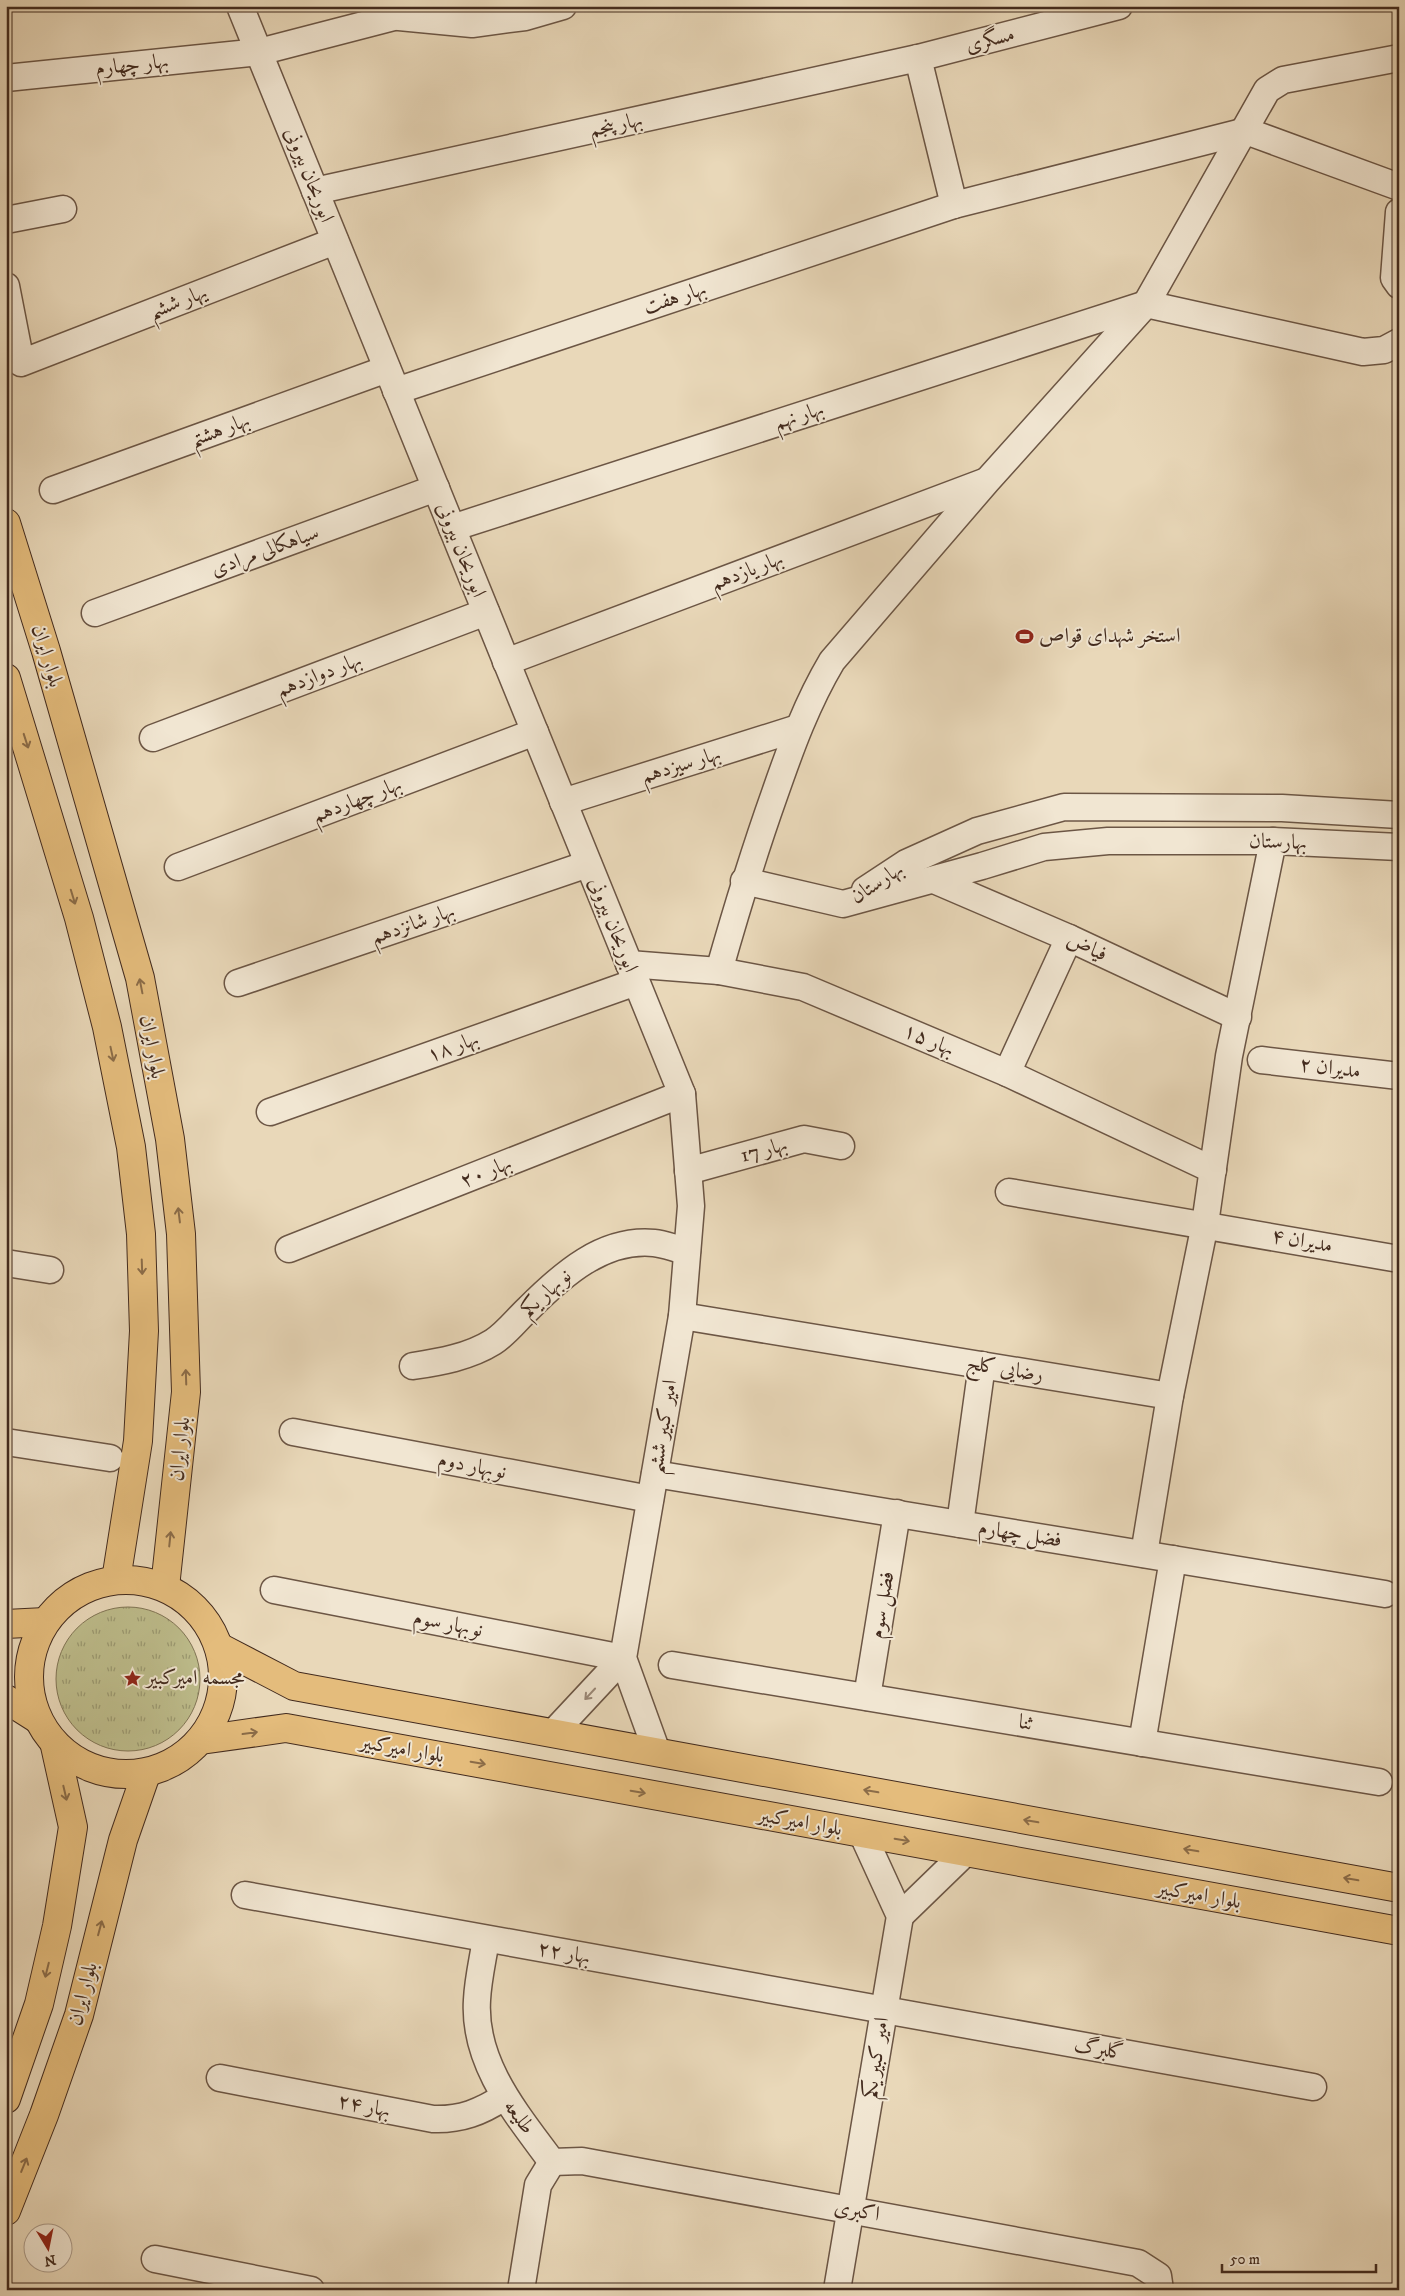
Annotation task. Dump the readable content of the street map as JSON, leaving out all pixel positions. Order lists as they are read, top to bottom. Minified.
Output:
{"streets":{"main road":["بلوار ایران","بلوار امیرکبیر"],"street":["مسگری","بهار چهارم","بهار پنجم","ابوریحان بیرونی","بهار هفت","یهار ششم","بهار نهم","بهار هشتم","سیاهکالی مرادی","بهار یازدهم","بهار دوازدهم","بهار سیزدهم","بهار چهاردهم","بهارستان","بهار شانزدهم","فیاض","بهار ۱۵","بهار ۱۸","مدیران ۲","بهار 17","بهار ۲۰","مدیران ۴","نوبهار یکم","رضایی کلج","امیر کبیر ششم","نوبهار دوم","فضل چهارم","فضل سوم","نوبهار سوم","ثنا","بهار ۲۲","گلبرگ","امیر کبیر یکم","بهار ۲۴","طلیعه","اکبری"]},"crossings":[["مسگری","بهار پنجم"],["بهار چهارم","ابوریحان بیرونی"],["بهار پنجم","ابوریحان بیرونی"],["ابوریحان بیرونی","بهار هفت"],["ابوریحان بیرونی","یهار ششم"],["ابوریحان بیرونی","بهار نهم"],["ابوریحان بیرونی","بهار هشتم"],["ابوریحان بیرونی","سیاهکالی مرادی"],["ابوریحان بیرونی","بهار یازدهم"],["ابوریحان بیرونی","بهار دوازدهم"],["ابوریحان بیرونی","بهار سیزدهم"],["ابوریحان بیرونی","بهار چهاردهم"],["ابوریحان بیرونی","بهار شانزدهم"],["ابوریحان بیرونی","بهار ۱۵"],["ابوریحان بیرونی","بهار ۱۸"],["ابوریحان بیرونی","بهار ۲۰"],["ابوریحان بیرونی","امیر کبیر ششم"],["بهار هفت","بهار هشتم"],["بهارستان","فیاض"],["بهار ۱۵","بهار ۱۸"],["بهار 17","امیر کبیر ششم"],["بهار ۲۰","امیر کبیر ششم"],["نوبهار یکم","امیر کبیر ششم"],["رضایی کلج","امیر کبیر ششم"],["امیر کبیر ششم","نوبهار دوم"],["امیر کبیر ششم","فضل چهارم"],["امیر کبیر ششم","نوبهار سوم"],["امیر کبیر ششم","بلوار امیرکبیر"],["فضل چهارم","فضل سوم"],["فضل سوم","ثنا"],["بهار ۲۲","گلبرگ"],["بهار ۲۲","امیر کبیر یکم"],["بهار ۲۲","طلیعه"],["گلبرگ","امیر کبیر یکم"],["امیر کبیر یکم","اکبری"],["بهار ۲۴","طلیعه"],["طلیعه","اکبری"]],"places":{"sports":["استخر شهدای قواص"],"place":["مجسمه امیرکبیر"]},"scale_bar":"50 m","north":"bottom"}
